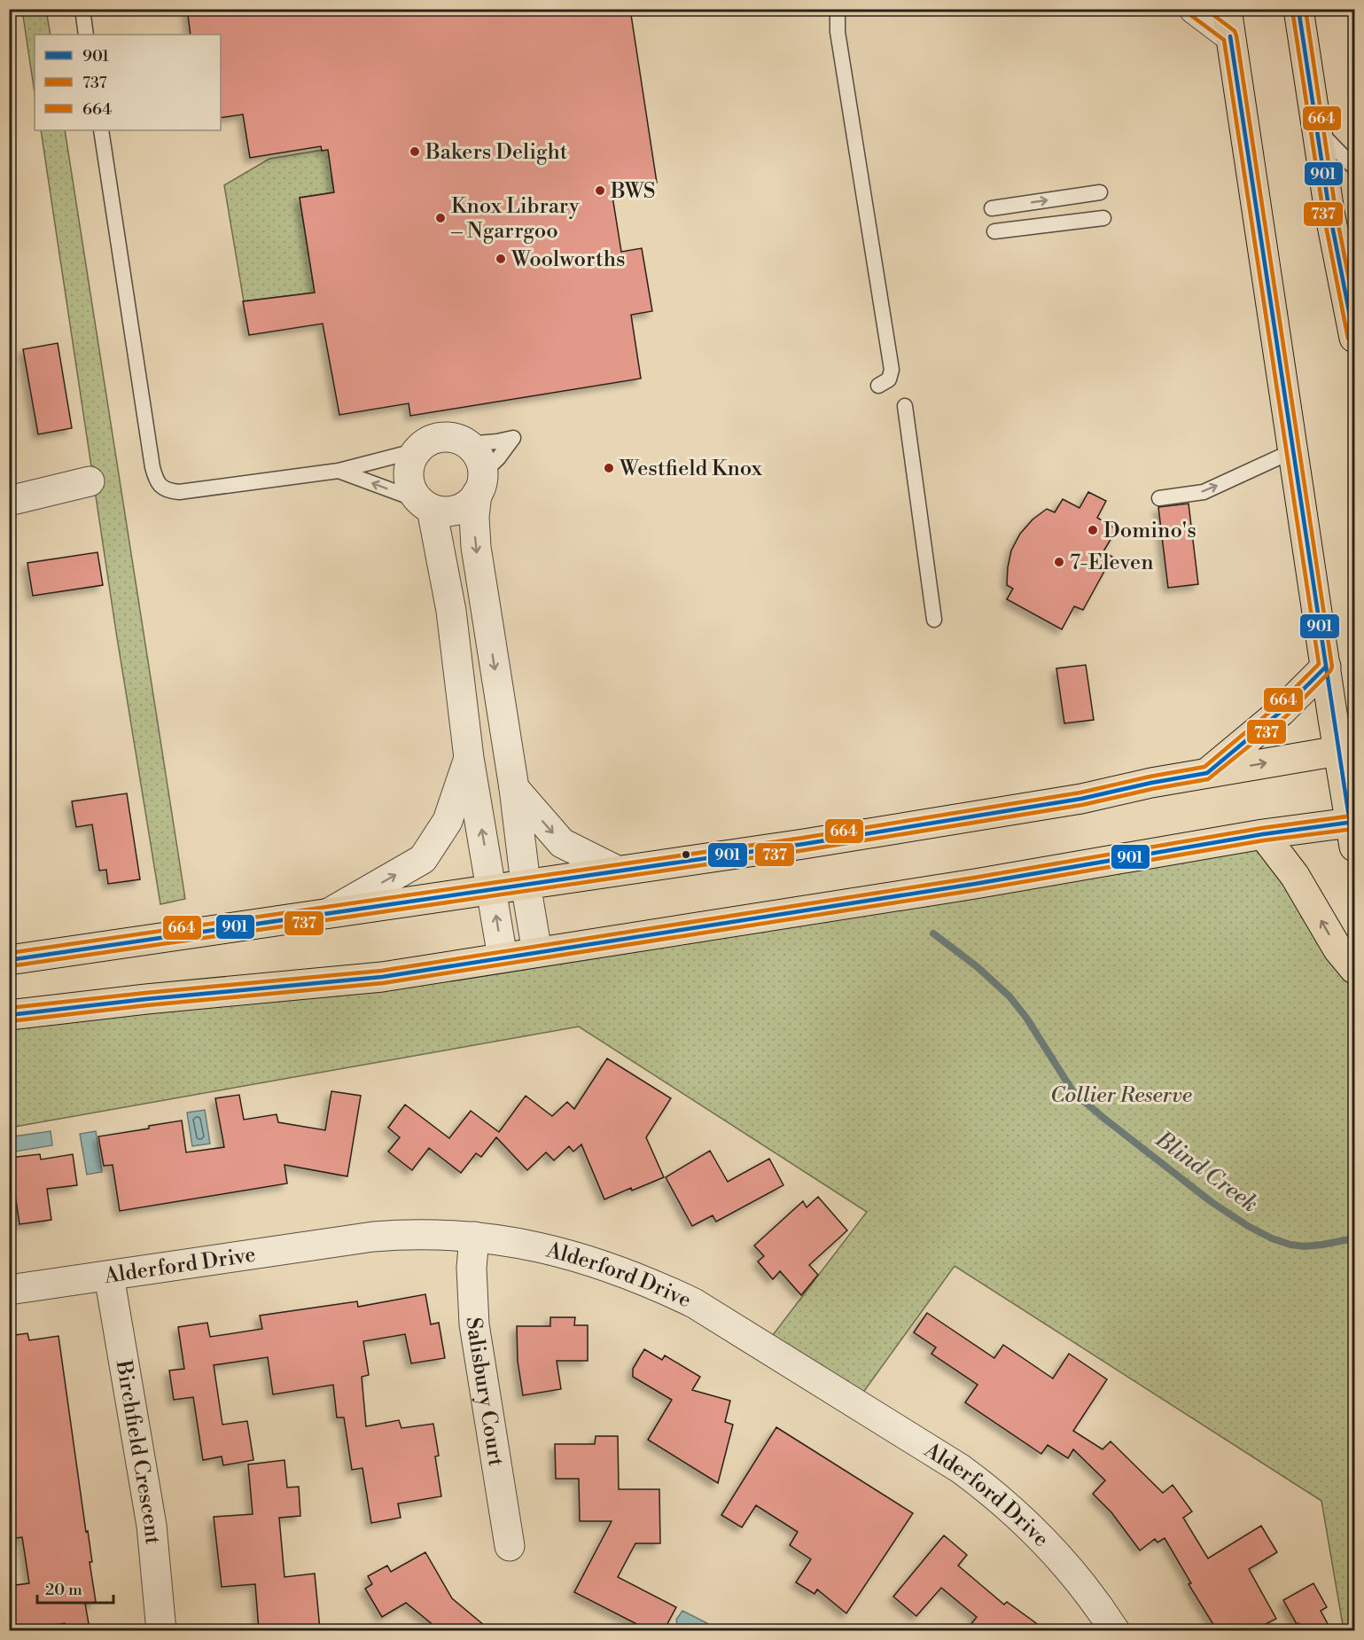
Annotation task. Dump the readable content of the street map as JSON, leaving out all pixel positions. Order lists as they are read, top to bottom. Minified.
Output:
{"streets":{"street":["Alderford Drive","Salisbury Court","Birchfield Crescent"]},"crossings":[["Alderford Drive","Salisbury Court"],["Alderford Drive","Birchfield Crescent"]],"water":["Blind Creek"],"parks":["Collier Reserve"],"places":["Bakers Delight","BWS","Knox Library – Ngarrgoo","Woolworths","Westfield Knox","Domino's","7-Eleven"],"lines":["transit line 901","transit line 737","transit line 664"],"legend":["901","737","664"],"scale_bar":"20 m"}
